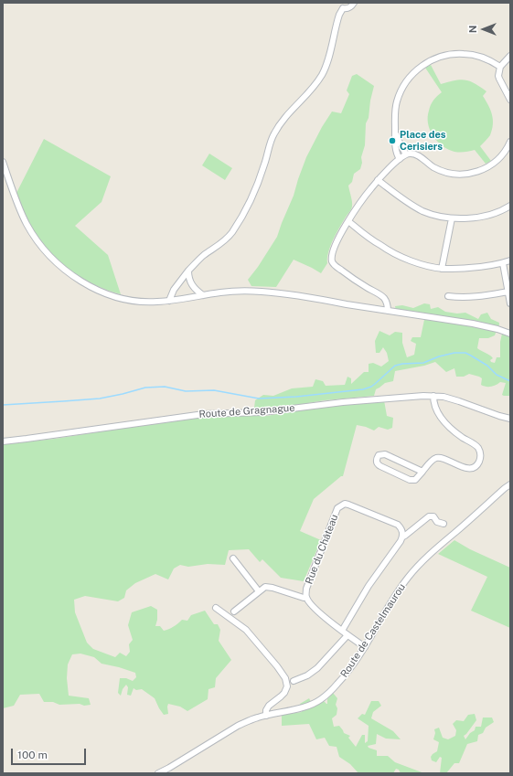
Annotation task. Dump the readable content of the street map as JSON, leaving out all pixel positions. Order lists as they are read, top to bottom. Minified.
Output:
{"streets":{"street":["Route de Gragnague","Rue du Château","Route de Castelmaurou"]},"crossings":[["Rue du Château","Route de Castelmaurou"]],"places":["Place des Cerisiers"],"scale_bar":"100 m","north":"left"}
